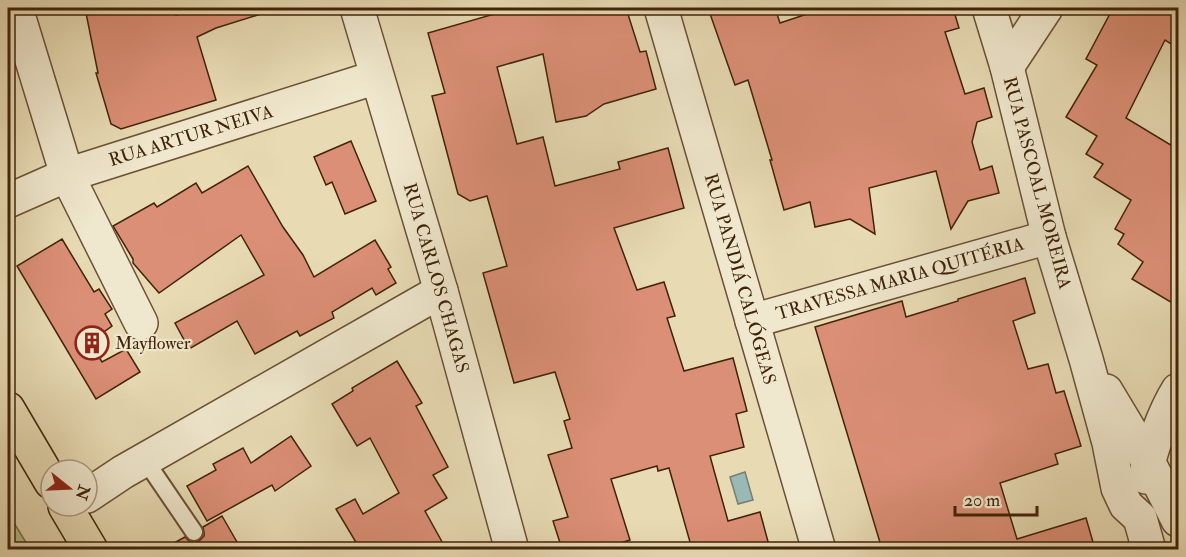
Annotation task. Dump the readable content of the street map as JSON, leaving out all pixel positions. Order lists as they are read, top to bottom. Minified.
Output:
{"streets":{"street":["RUA ARTUR NEIVA","RUA PASCOAL MOREIRA","RUA CARLOS CHAGAS","RUA PANDIÁ CALÓGEAS","TRAVESSA MARIA QUITÉRIA"]},"crossings":[["RUA ARTUR NEIVA","RUA CARLOS CHAGAS"],["RUA PASCOAL MOREIRA","TRAVESSA MARIA QUITÉRIA"],["RUA PANDIÁ CALÓGEAS","TRAVESSA MARIA QUITÉRIA"]],"places":{"building":["Mayflower"]},"scale_bar":"20 m","north":"right"}
